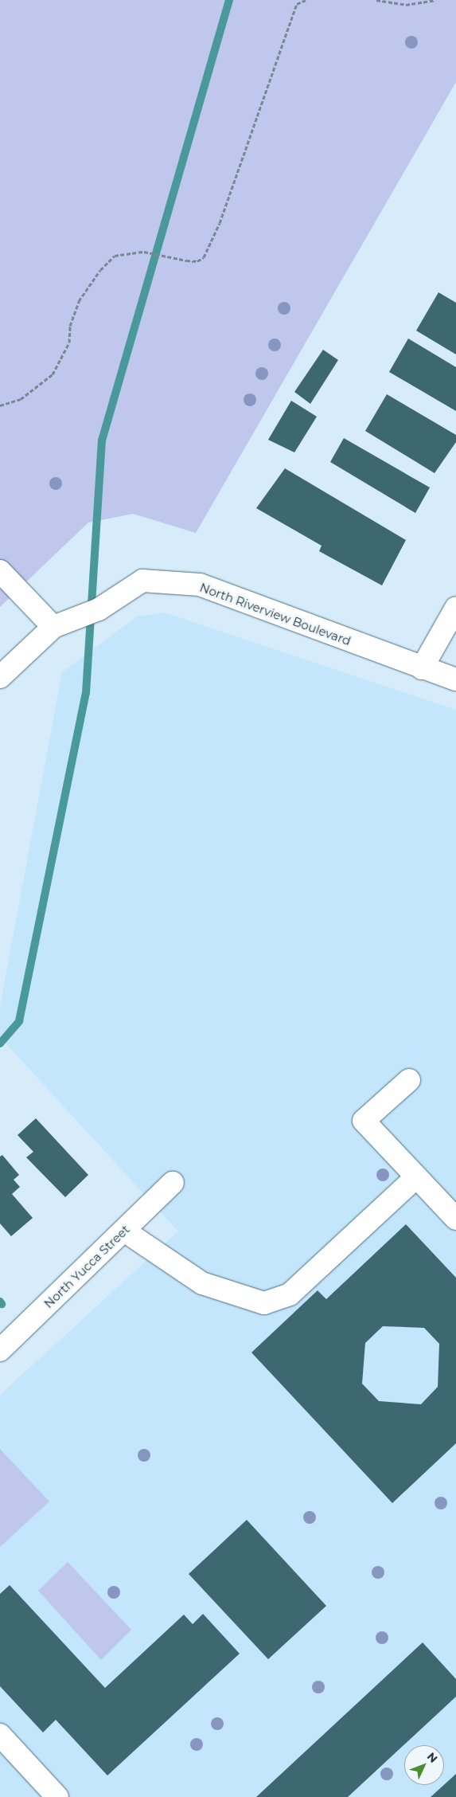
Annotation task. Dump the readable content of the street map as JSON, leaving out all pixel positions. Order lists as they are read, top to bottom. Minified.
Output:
{"streets":{"street":["North Riverview Boulevard","North Yucca Street"]},"north":"top right"}
